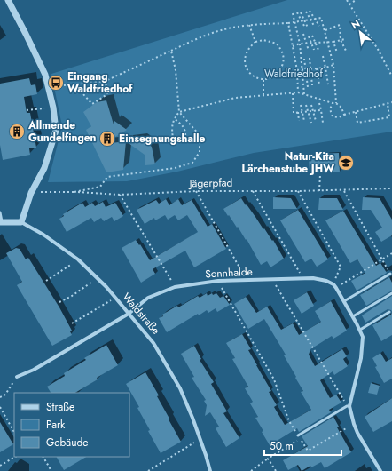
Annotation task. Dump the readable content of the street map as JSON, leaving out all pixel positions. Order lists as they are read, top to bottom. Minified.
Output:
{"streets":{"street":["Sonnhalde","Waldstraße"],"path":["Jägerpfad"]},"crossings":[["Sonnhalde","Waldstraße"]],"parks":["Waldfriedhof"],"places":{"bus stop":["Eingang Waldfriedhof"],"building":["Allmende Gundelfingen","Einsegnungshalle"],"school or university":["Natur-Kita Lärchenstube JHW"]},"legend":["Straße","Park","Gebäude"],"scale_bar":"50 m","north":"top left"}
